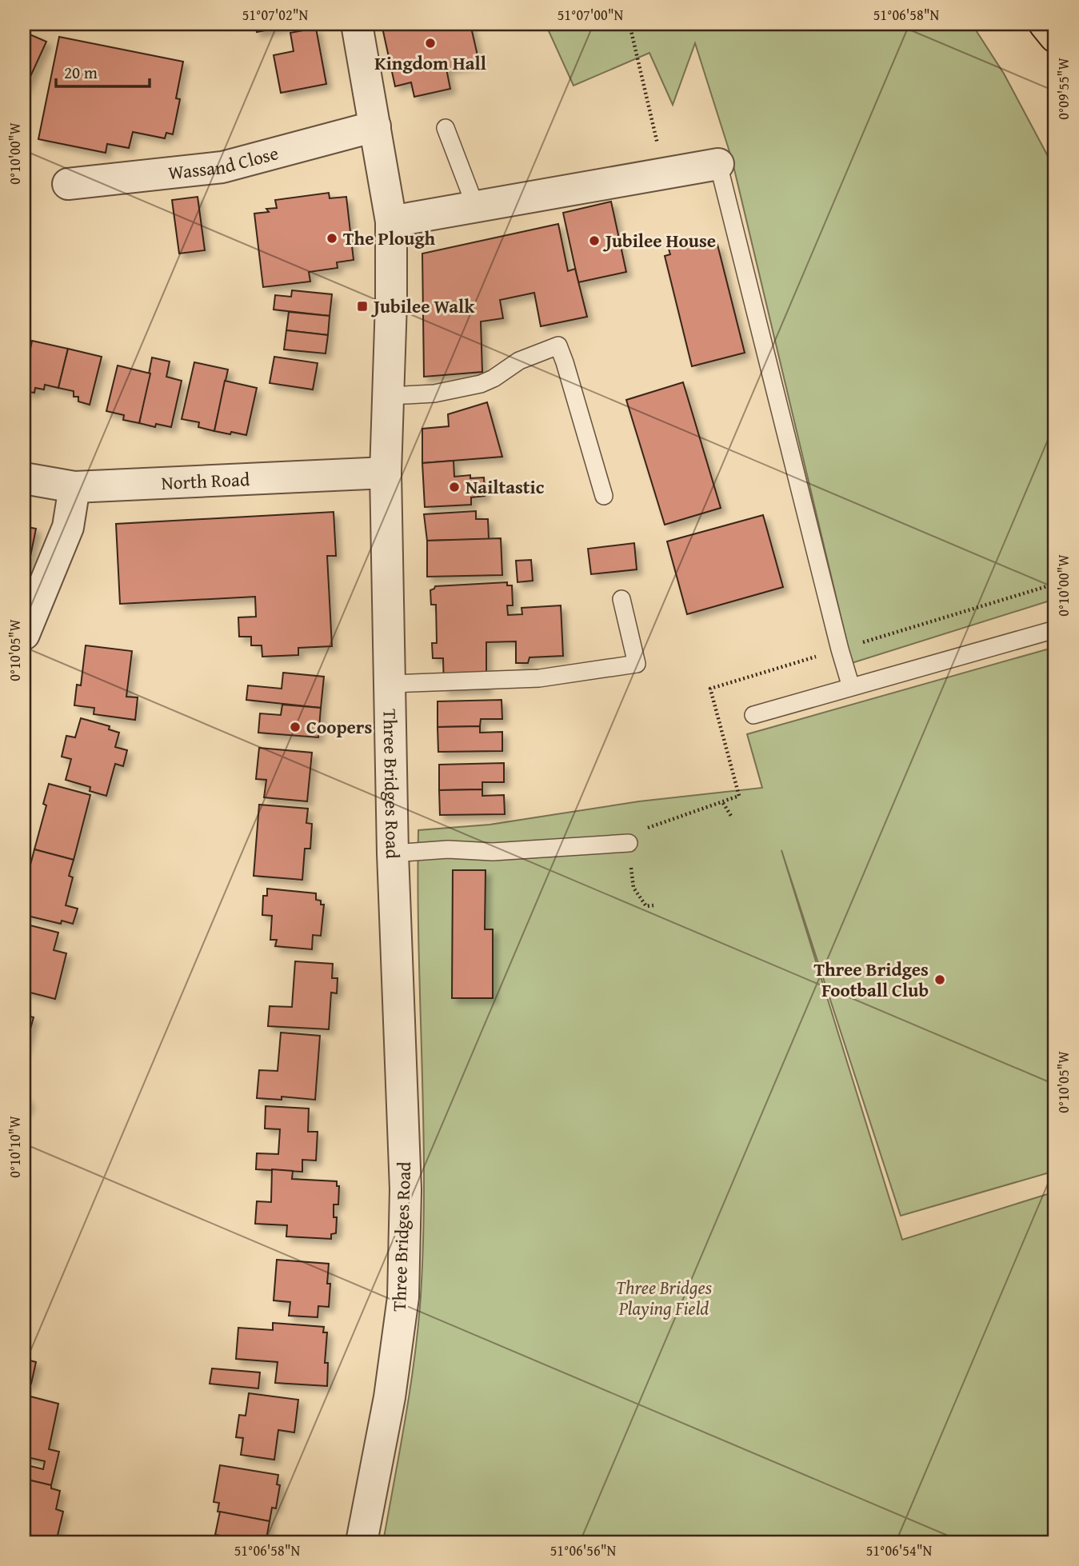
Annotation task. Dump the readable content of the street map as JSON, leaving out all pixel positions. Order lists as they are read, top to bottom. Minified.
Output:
{"streets":{"street":["Wassand Close","North Road","Three Bridges Road"]},"crossings":[["Wassand Close","Three Bridges Road"],["North Road","Three Bridges Road"]],"parks":["Three Bridges Playing Field"],"places":{"other":["Kingdom Hall","The Plough","Jubilee House","Nailtastic","Coopers","Three Bridges Football Club"],"transit":["Jubilee Walk"]},"scale_bar":"20 m","coordinates":["51°07'02\"N","51°07'00\"N","51°06'58\"N","0°09'55\"W","0°10'00\"W","0°10'05\"W","0°10'10\"W","51°06'56\"N","51°06'54\"N"]}
